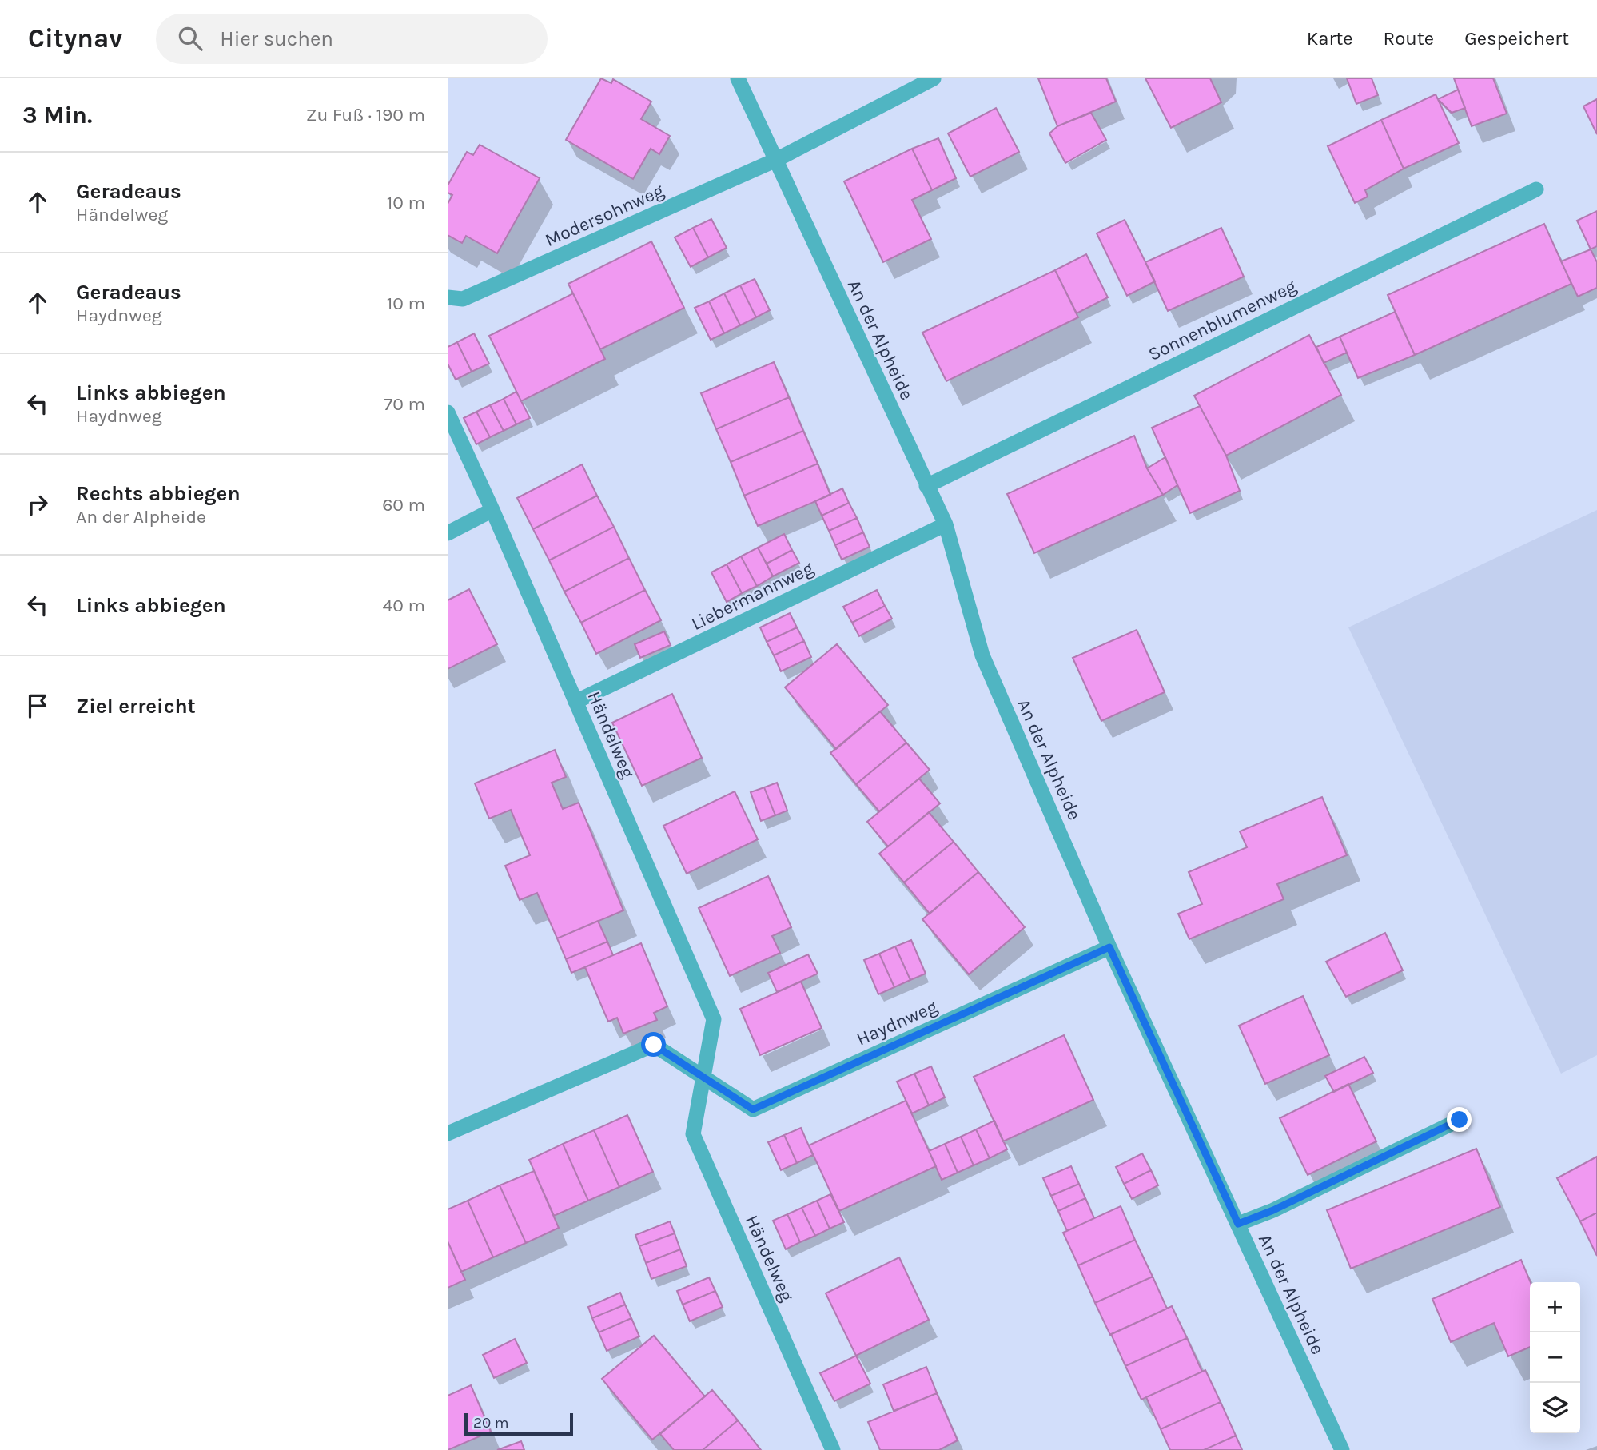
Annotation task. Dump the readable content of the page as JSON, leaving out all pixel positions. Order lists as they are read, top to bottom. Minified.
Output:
{"streets":{"street":["Modersohnweg","Sonnenblumenweg","An der Alpheide","Liebermannweg","Händelweg","Haydnweg"]},"crossings":[["Modersohnweg","An der Alpheide"],["Sonnenblumenweg","An der Alpheide"],["An der Alpheide","Liebermannweg"],["An der Alpheide","Haydnweg"],["Liebermannweg","Händelweg"],["Händelweg","Haydnweg"]],"scale_bar":"20 m","page":{"header":"Citynav","search":"Hier suchen","nav":["Karte","Route","Gespeichert"],"heading":["3 Min.","Zu Fuß · 190 m"],"list":[["Geradeaus","Händelweg","10 m"],["Geradeaus","Haydnweg","10 m"],["Links abbiegen","Haydnweg","70 m"],["Rechts abbiegen","An der Alpheide","60 m"],["Links abbiegen","40 m"],"Ziel erreicht"],"map_buttons":["+","−"],"scale":"20 m"}}
